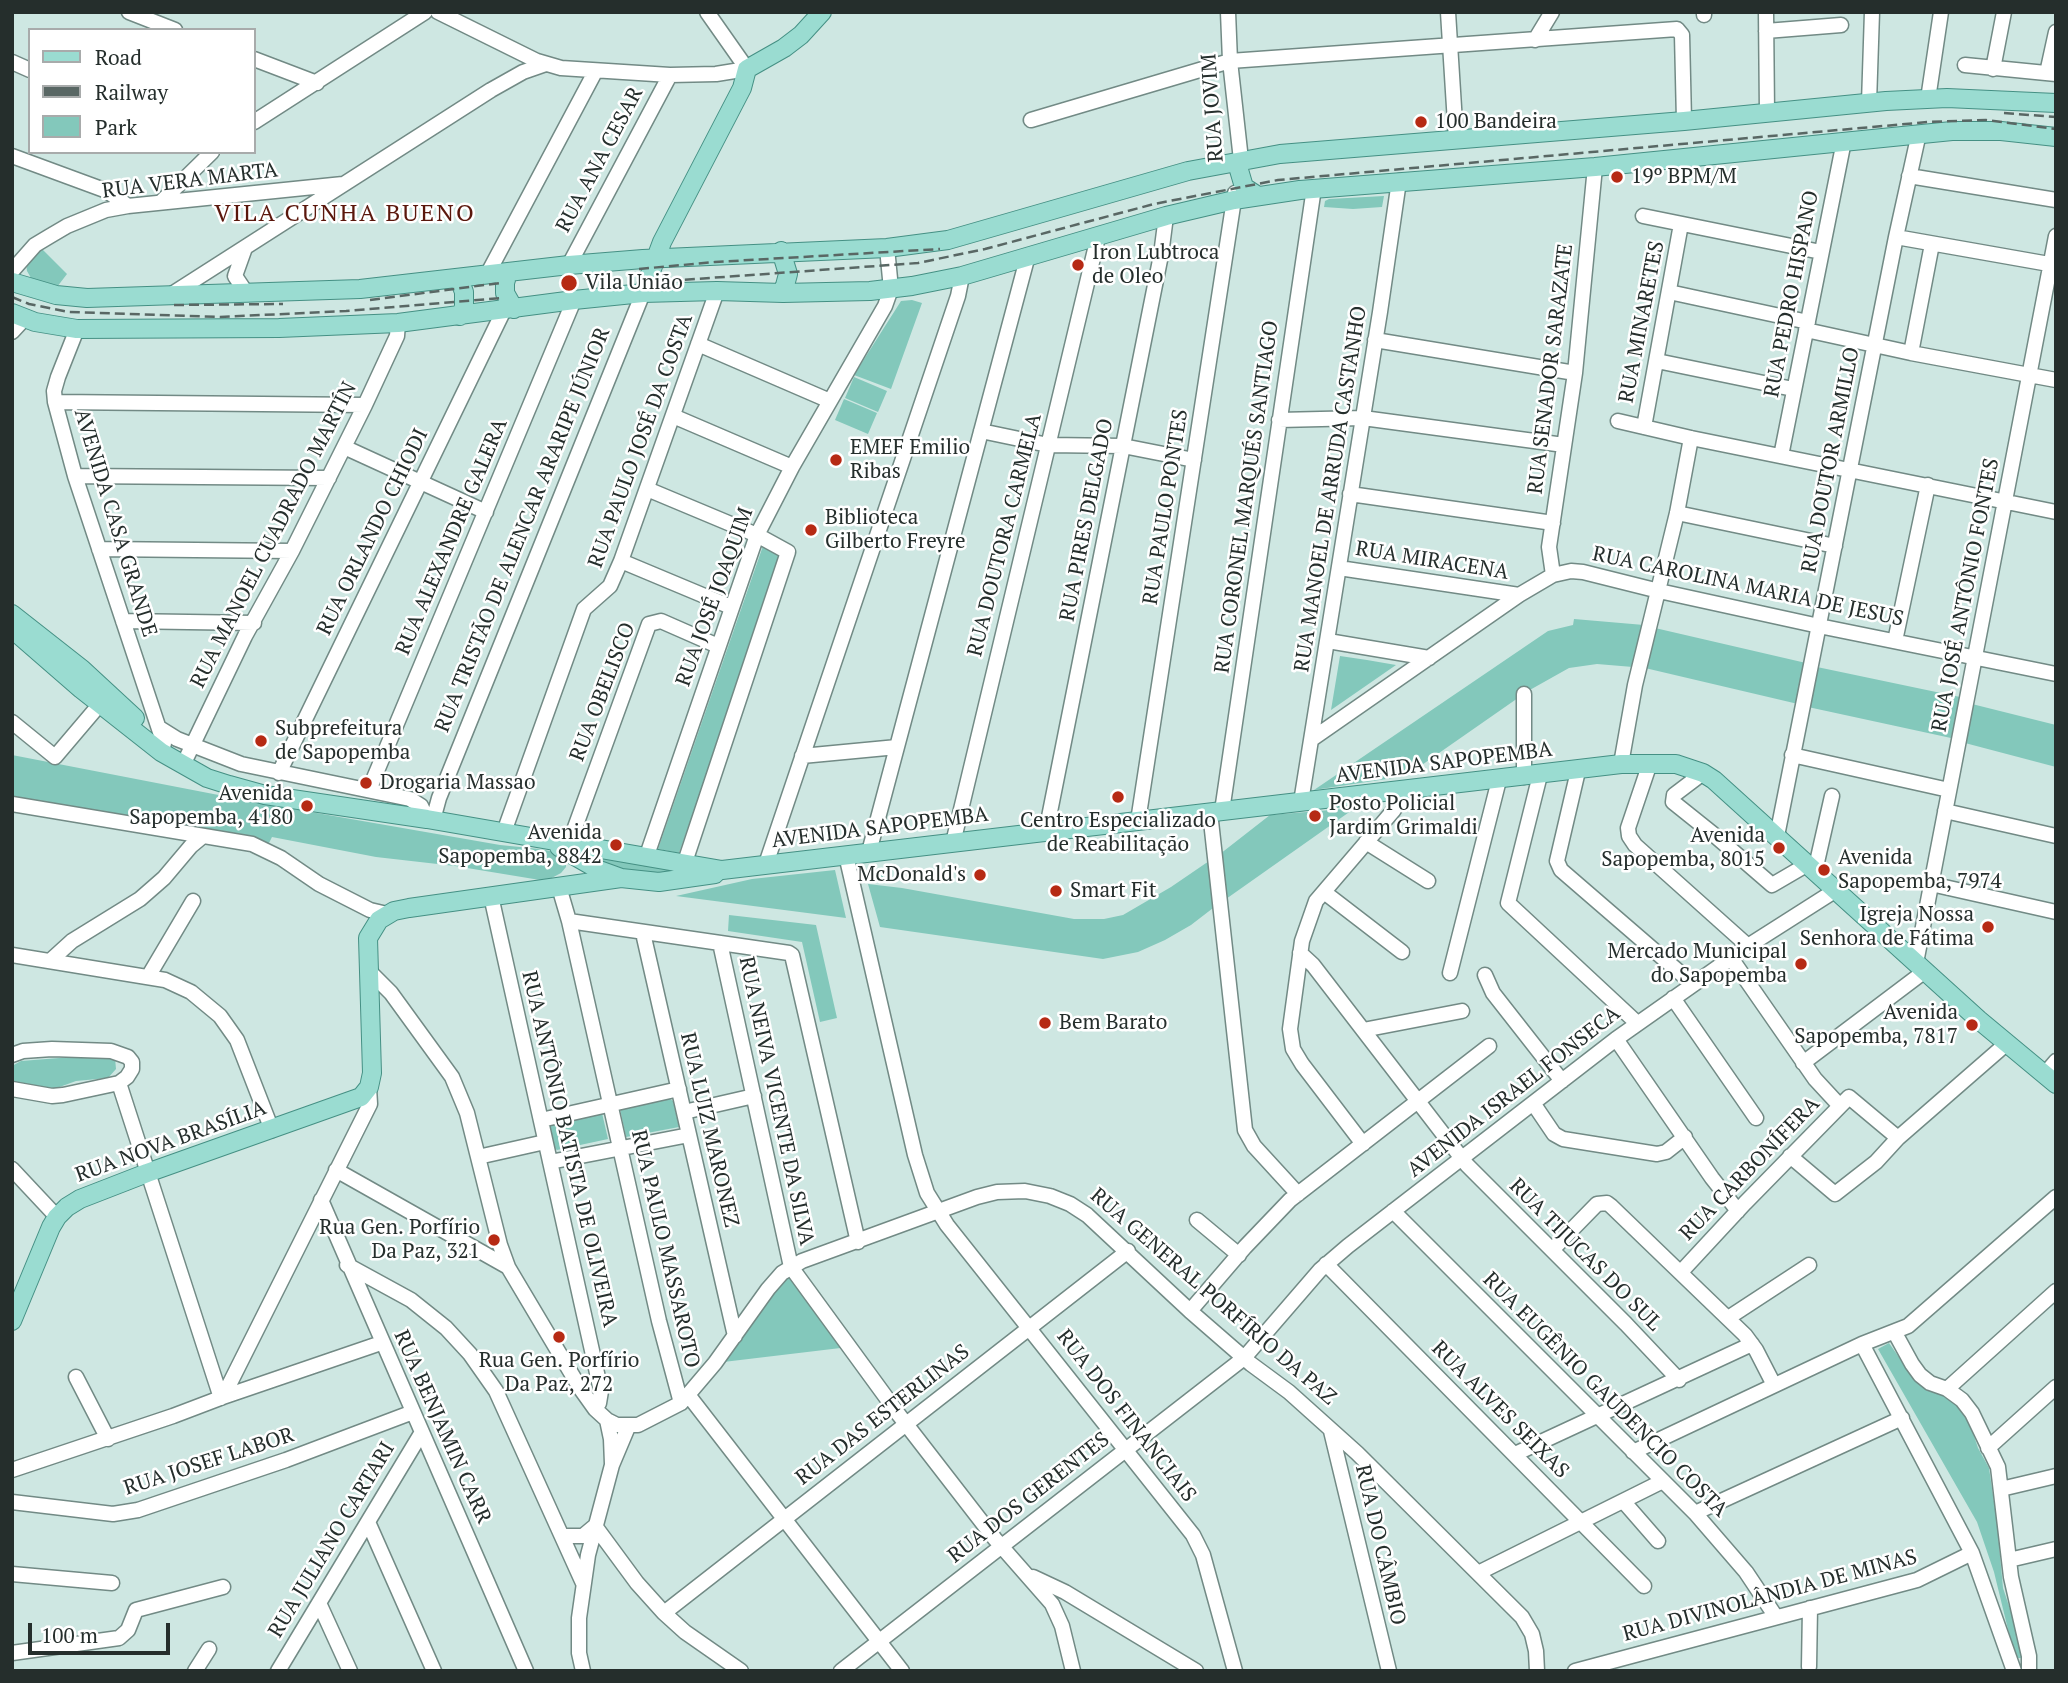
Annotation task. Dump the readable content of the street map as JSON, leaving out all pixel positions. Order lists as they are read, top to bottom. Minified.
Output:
{"streets":{"main road":["RUA TRISTÃO DE ALENCAR ARARIPE JÚNIOR","AVENIDA SAPOPEMBA","RUA NOVA BRASÍLIA"],"street":["RUA JOVIM","RUA ANA CESAR","RUA VERA MARTA","RUA PEDRO HISPANO","RUA MINARETES","RUA SENADOR SARAZATE","RUA PAULO JOSÉ DA COSTA","RUA DOUTOR ARMILLO","RUA MANOEL DE ARRUDA CASTANHO","RUA CORONEL MARQUÉS SANTIAGO","RUA PAULO PONTES","RUA PIRES DELGADO","AVENIDA CASA GRANDE","RUA ORLANDO CHIODI","RUA MANOEL CUADRADO MARTÍN","RUA DOUTORA CARMELA","RUA ALEXANDRE GALERA","RUA MIRACENA","RUA CAROLINA MARIA DE JESUS","RUA JOSÉ ANTÔNIO FONTES","RUA JOSÉ JOAQUIM","RUA OBELISCO","AVENIDA ISRAEL FONSECA","RUA NEIVA VICENTE DA SILVA","RUA LUIZ MARONEZ","RUA ANTÔNIO BATISTA DE OLIVEIRA","RUA CARBONÍFERA","RUA PAULO MASSAROTO","RUA TIJUCAS DO SUL","RUA GENERAL PORFÍRIO DA PAZ","RUA EUGÊNIO GAUDENCIO COSTA","RUA ALVES SEIXAS","RUA DAS ESTERLINAS","RUA DOS FINANCIAIS","RUA BENJAMIN CARR","RUA JOSEF LABOR","RUA DOS GERENTES","RUA JULIANO CARTARI","RUA DO CÂMBIO","RUA DIVINOLÂNDIA DE MINAS"]},"crossings":[["RUA JOVIM","RUA PAULO PONTES"],["RUA SENADOR SARAZATE","RUA CAROLINA MARIA DE JESUS"],["RUA PAULO JOSÉ DA COSTA","AVENIDA SAPOPEMBA"],["RUA DOUTOR ARMILLO","RUA CAROLINA MARIA DE JESUS"],["RUA DOUTOR ARMILLO","AVENIDA SAPOPEMBA"],["RUA MANOEL DE ARRUDA CASTANHO","RUA MIRACENA"],["RUA MANOEL DE ARRUDA CASTANHO","RUA CAROLINA MARIA DE JESUS"],["RUA MANOEL DE ARRUDA CASTANHO","AVENIDA SAPOPEMBA"],["RUA CORONEL MARQUÉS SANTIAGO","AVENIDA SAPOPEMBA"],["RUA PAULO PONTES","AVENIDA SAPOPEMBA"],["RUA PIRES DELGADO","AVENIDA SAPOPEMBA"],["AVENIDA CASA GRANDE","AVENIDA SAPOPEMBA"],["RUA TRISTÃO DE ALENCAR ARARIPE JÚNIOR","AVENIDA SAPOPEMBA"],["RUA MANOEL CUADRADO MARTÍN","AVENIDA SAPOPEMBA"],["RUA DOUTORA CARMELA","AVENIDA SAPOPEMBA"],["RUA MIRACENA","RUA CAROLINA MARIA DE JESUS"],["RUA CAROLINA MARIA DE JESUS","RUA JOSÉ ANTÔNIO FONTES"],["RUA JOSÉ ANTÔNIO FONTES","AVENIDA SAPOPEMBA"],["RUA JOSÉ JOAQUIM","RUA OBELISCO"],["RUA JOSÉ JOAQUIM","AVENIDA SAPOPEMBA"],["RUA OBELISCO","AVENIDA SAPOPEMBA"],["AVENIDA SAPOPEMBA","AVENIDA ISRAEL FONSECA"],["AVENIDA SAPOPEMBA","RUA DOS FINANCIAIS"],["AVENIDA ISRAEL FONSECA","RUA TIJUCAS DO SUL"],["AVENIDA ISRAEL FONSECA","RUA GENERAL PORFÍRIO DA PAZ"],["AVENIDA ISRAEL FONSECA","RUA EUGÊNIO GAUDENCIO COSTA"],["AVENIDA ISRAEL FONSECA","RUA ALVES SEIXAS"],["AVENIDA ISRAEL FONSECA","RUA DOS GERENTES"],["RUA NEIVA VICENTE DA SILVA","RUA GENERAL PORFÍRIO DA PAZ"],["RUA LUIZ MARONEZ","RUA GENERAL PORFÍRIO DA PAZ"],["RUA PAULO MASSAROTO","RUA GENERAL PORFÍRIO DA PAZ"],["RUA GENERAL PORFÍRIO DA PAZ","RUA DAS ESTERLINAS"],["RUA GENERAL PORFÍRIO DA PAZ","RUA DOS FINANCIAIS"],["RUA GENERAL PORFÍRIO DA PAZ","RUA DOS GERENTES"],["RUA GENERAL PORFÍRIO DA PAZ","RUA DO CÂMBIO"],["RUA EUGÊNIO GAUDENCIO COSTA","RUA DIVINOLÂNDIA DE MINAS"],["RUA DAS ESTERLINAS","RUA DOS FINANCIAIS"],["RUA DOS FINANCIAIS","RUA DOS GERENTES"],["RUA BENJAMIN CARR","RUA JOSEF LABOR"],["RUA BENJAMIN CARR","RUA JULIANO CARTARI"]],"districts":["VILA CUNHA BUENO"],"places":["100 Bandeira","19º BPM/M","Iron Lubtroca de Oleo","Vila União","EMEF Emilio Ribas","Biblioteca Gilberto Freyre","Subprefeitura de Sapopemba","Drogaria Massao","Centro Especializado de Reabilitação","Avenida Sapopemba, 4180","Posto Policial Jardim Grimaldi","Avenida Sapopemba, 8842","Avenida Sapopemba, 8015","Avenida Sapopemba, 7974","McDonald's","Smart Fit","Igreja Nossa Senhora de Fátima","Mercado Municipal do Sapopemba","Bem Barato","Avenida Sapopemba, 7817","Rua Gen. Porfírio Da Paz, 321","Rua Gen. Porfírio Da Paz, 272"],"legend":["Road","Railway","Park"],"scale_bar":"100 m"}
